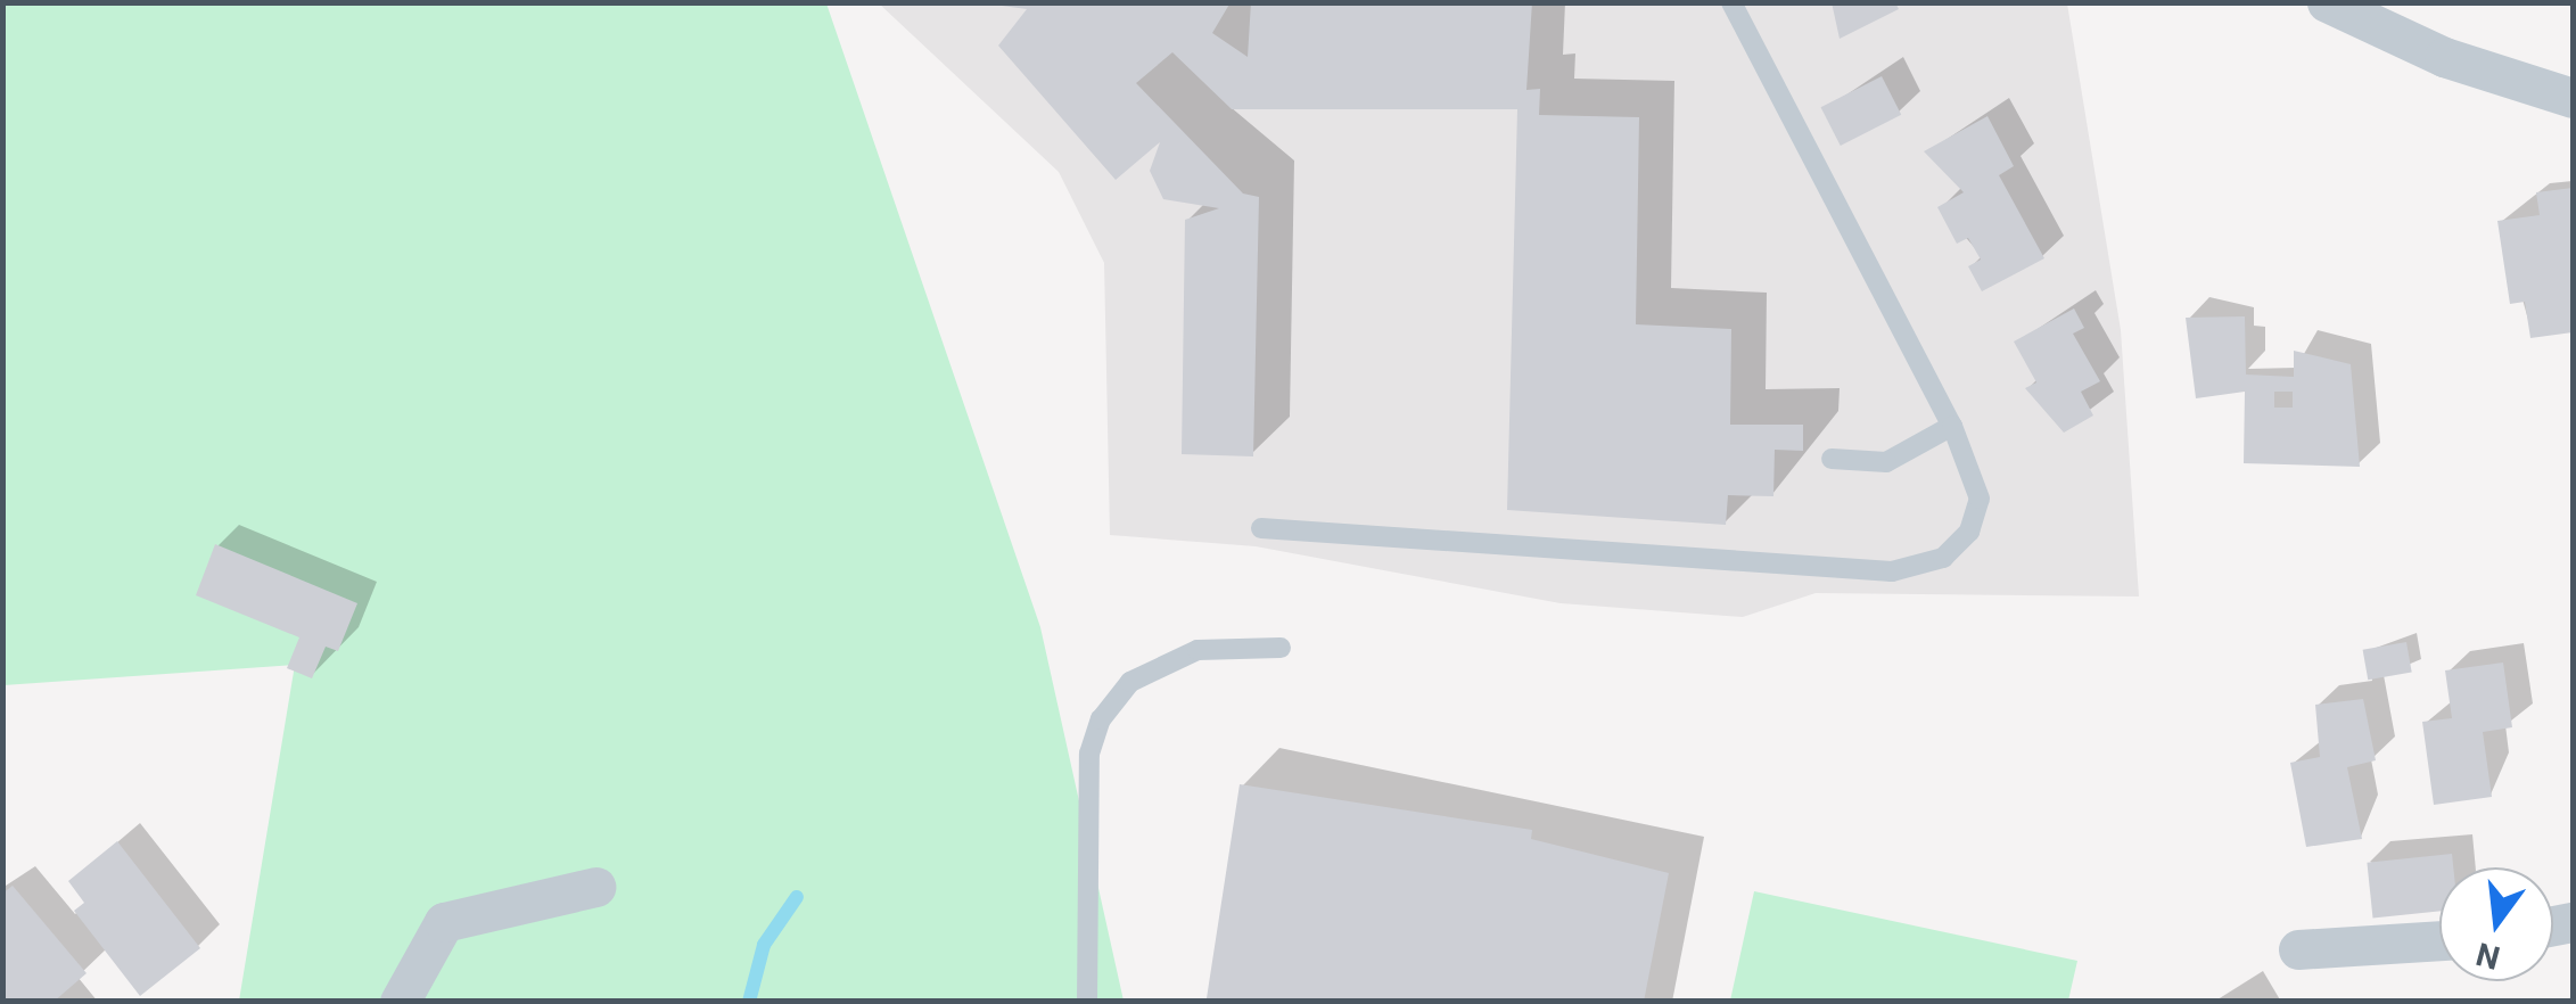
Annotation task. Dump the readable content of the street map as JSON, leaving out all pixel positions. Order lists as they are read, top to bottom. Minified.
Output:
{"north":"bottom"}
